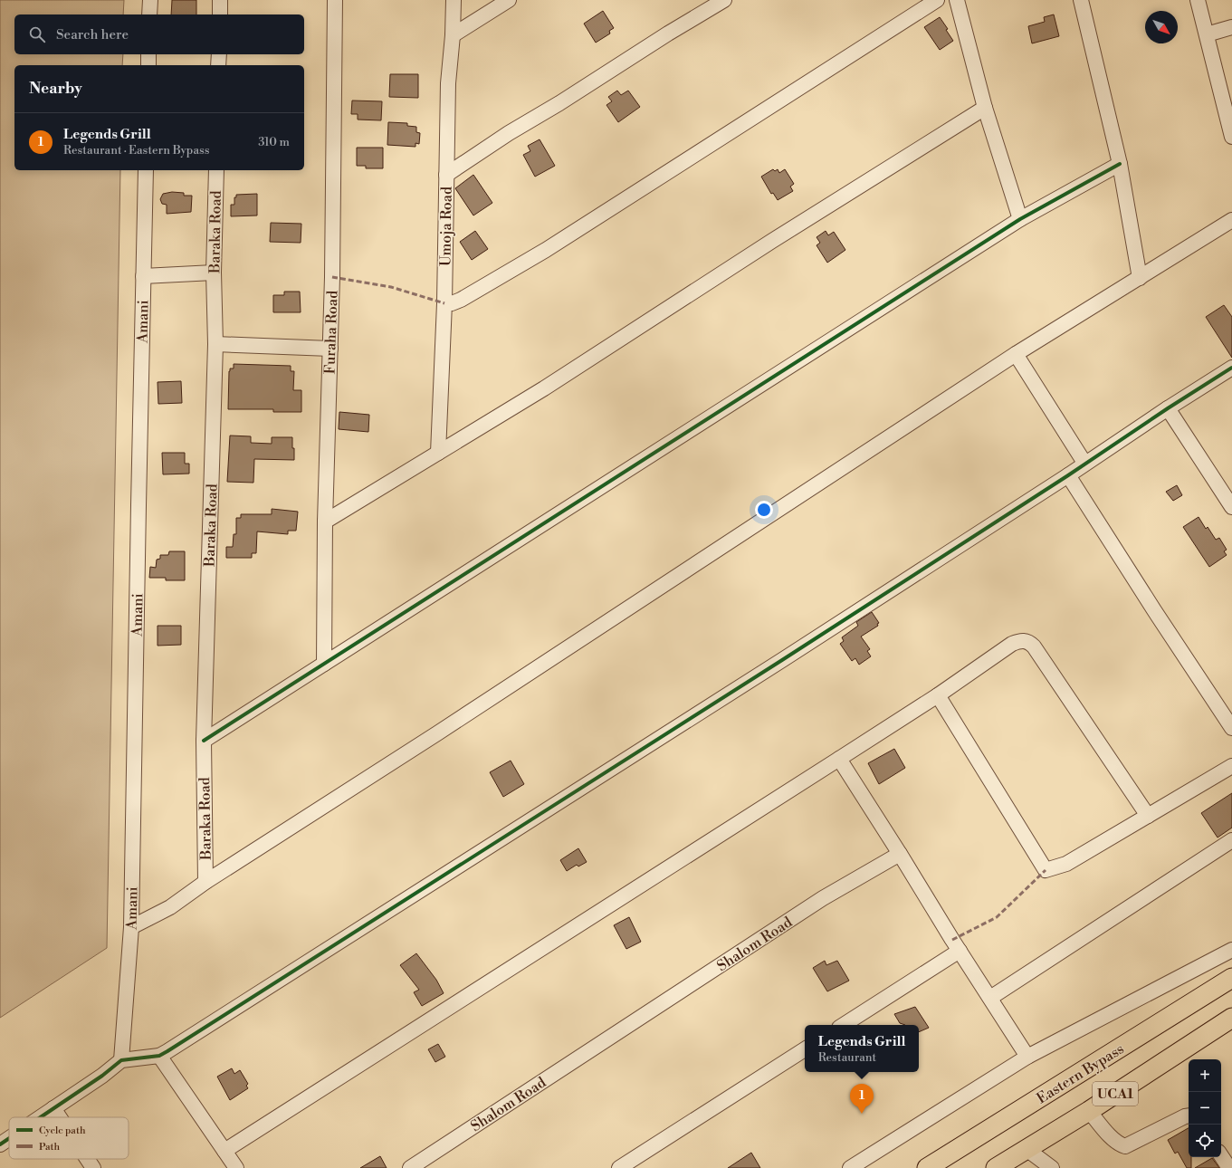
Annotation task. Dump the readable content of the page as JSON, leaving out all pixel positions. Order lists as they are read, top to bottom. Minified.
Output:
{"streets":{"main road":["Eastern Bypass","UCA1"],"street":["Umoja Road","Baraka Road","Amani","Furaha Road","Shalom Road"]},"legend":["Cycle path","Path"],"north":"bottom right","page":{"search":"Search here","heading":"Nearby","list":[{"mark":"1","name":"Legends Grill","note":"Restaurant · Eastern Bypass","value":"310 m"}],"popup":["Legends Grill","Restaurant"],"map_buttons":["+","−"],"pins":"1"}}
